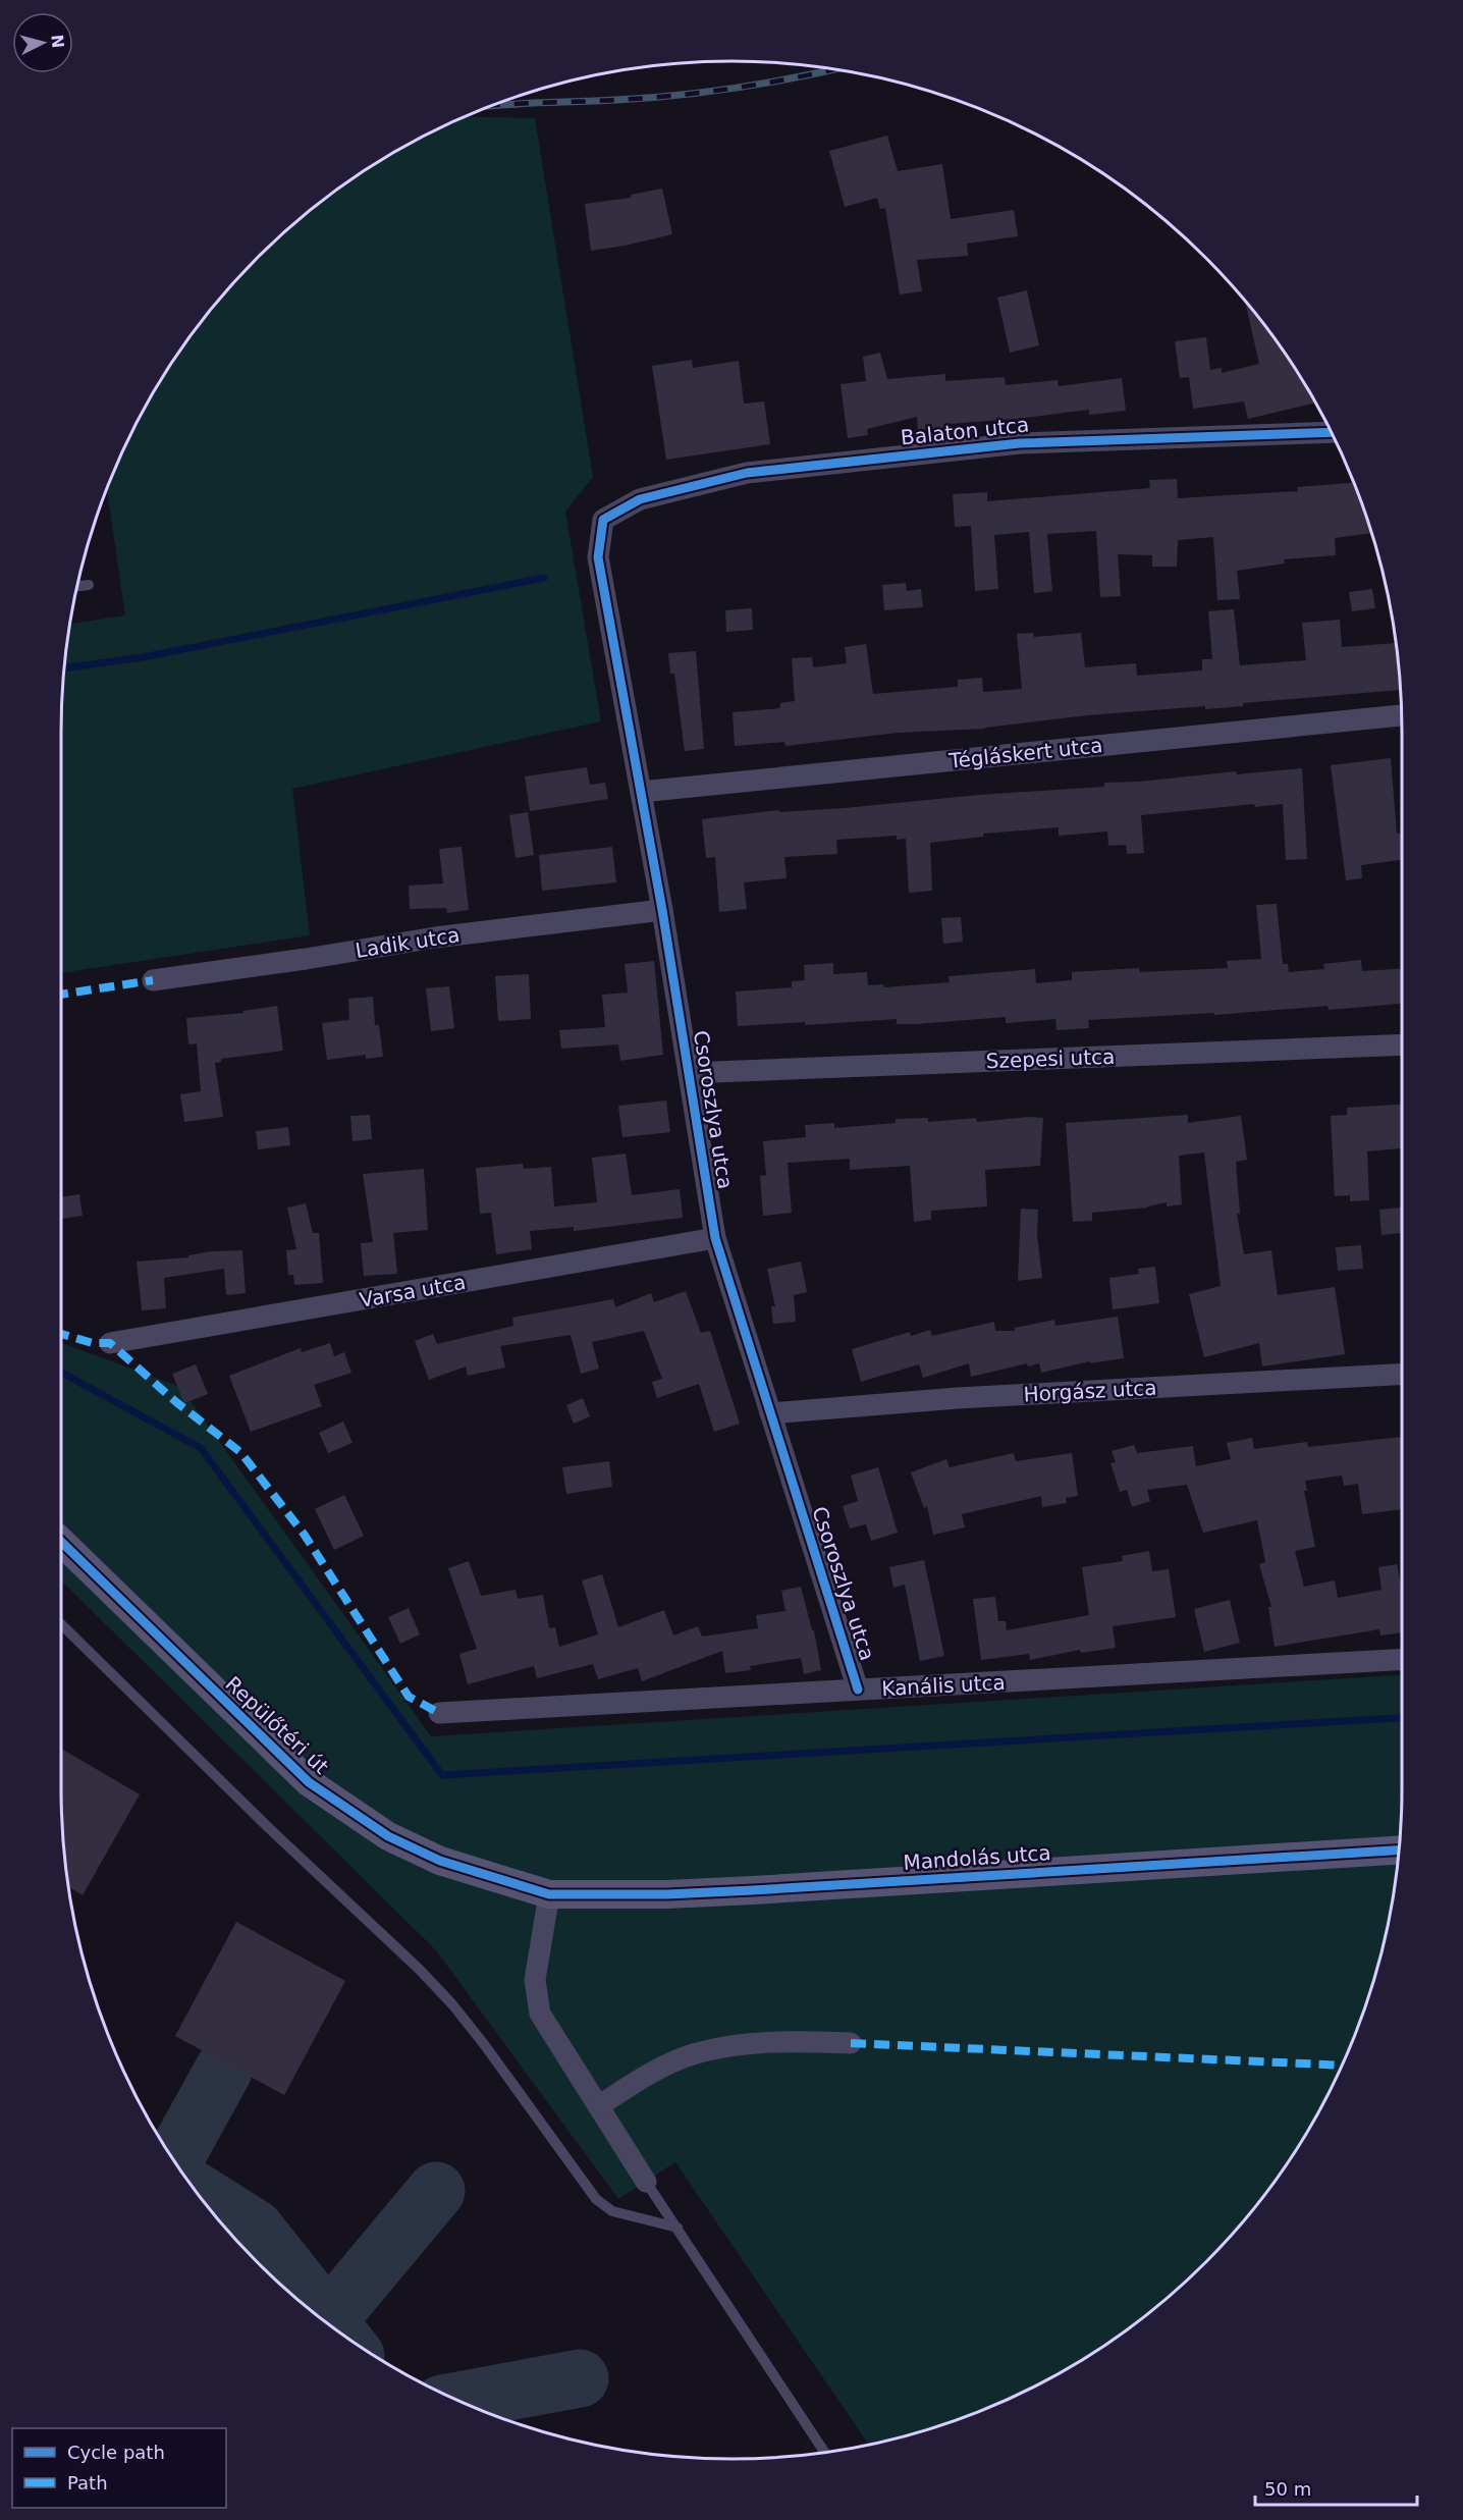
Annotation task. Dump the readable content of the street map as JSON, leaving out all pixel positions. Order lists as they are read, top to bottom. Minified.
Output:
{"streets":{"street":["Balaton utca","Tégláskert utca","Ladik utca","Szepesi utca","Csoroszlya utca","Varsa utca","Horgász utca","Kanális utca","Repülőtéri út","Mandolás utca"]},"crossings":[["Balaton utca","Csoroszlya utca"],["Tégláskert utca","Csoroszlya utca"],["Ladik utca","Csoroszlya utca"],["Szepesi utca","Csoroszlya utca"],["Csoroszlya utca","Varsa utca"],["Csoroszlya utca","Horgász utca"],["Csoroszlya utca","Kanális utca"],["Repülőtéri út","Mandolás utca"]],"legend":["Cycle path","Path"],"scale_bar":"50 m","north":"right"}
